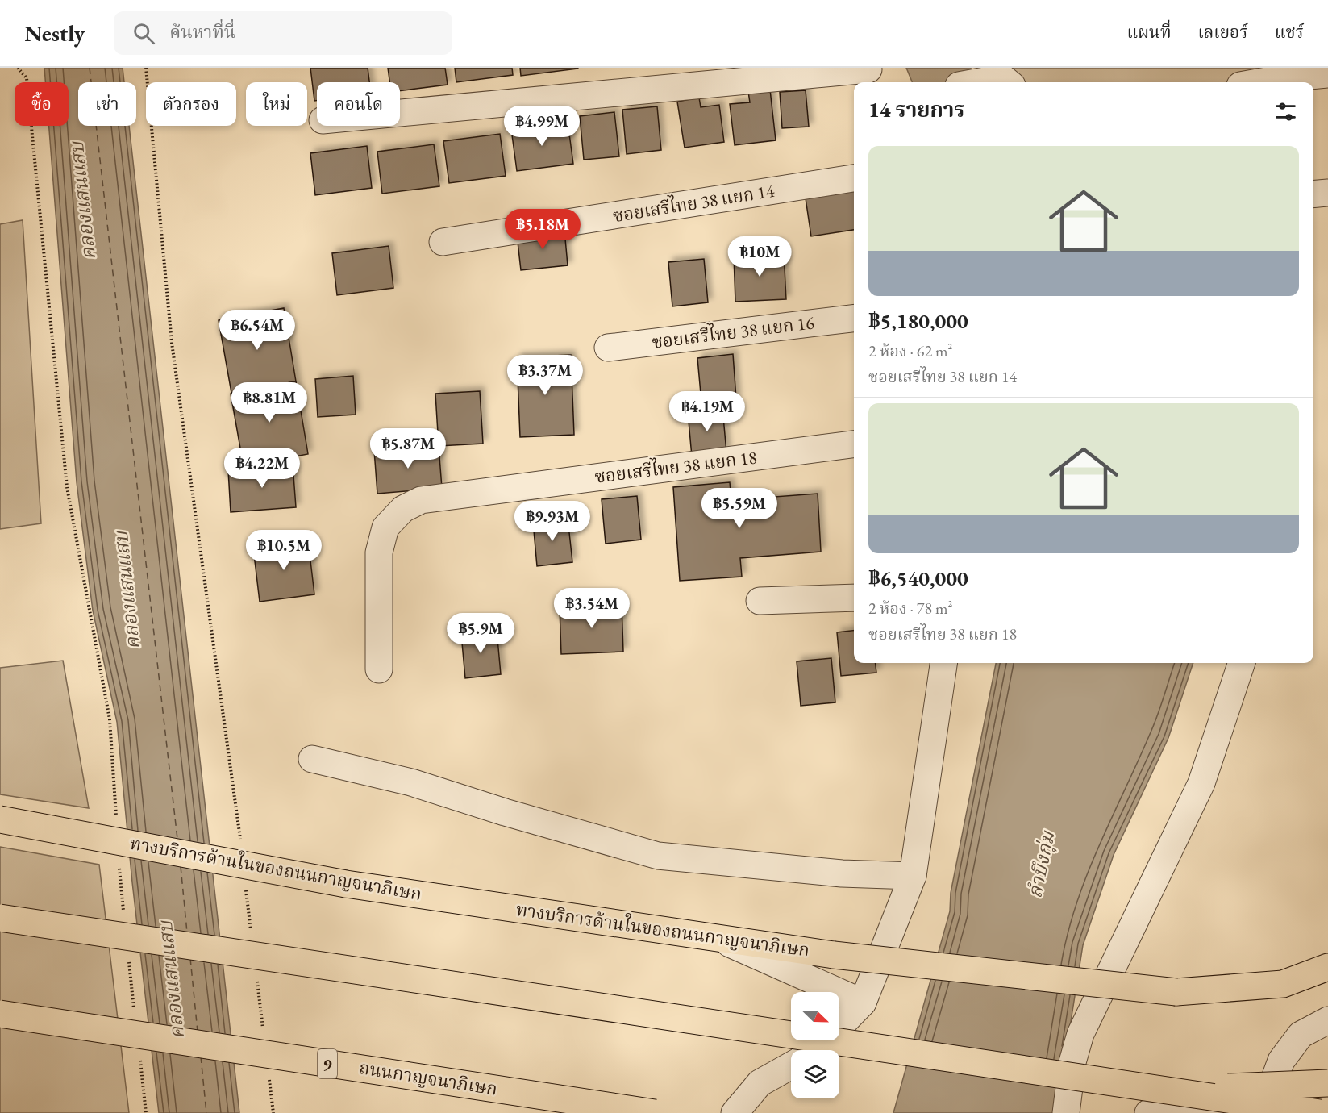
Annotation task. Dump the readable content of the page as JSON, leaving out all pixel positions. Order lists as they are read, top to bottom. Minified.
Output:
{"streets":{"main road":["ทางบริการด้านในของถนนกาญจนาภิเษก","9","ถนนกาญจนาภิเษก"],"street":["ซอยเสรีไทย 38 แยก 14","ซอยเสรีไทย 38 แยก 16","ซอยเสรีไทย 38 แยก 18"]},"water":["คลองแสนแสบ","ลำบึงกุ่ม"],"north":"bottom right","page":{"header":"Nestly","search":"ค้นหาที่นี่","nav":["แผนที่","เลเยอร์","แชร์"],"chip":["ซื้อ","เช่า","ตัวกรอง","ใหม่","คอนโด"],"heading":"14 รายการ","price":["฿4.99M","฿5.18M","฿10M","฿6.54M","฿3.37M","฿8.81M","฿4.19M","฿5.87M","฿4.22M","฿5.59M","฿9.93M","฿10.5M","฿3.54M","฿5.9M"],"list":[{"name":"฿5,180,000","note":"2 ห้อง · 62 m² · ซอยเสรีไทย 38 แยก 14"},{"name":"฿6,540,000","note":"2 ห้อง · 78 m² · ซอยเสรีไทย 38 แยก 18"}]}}
